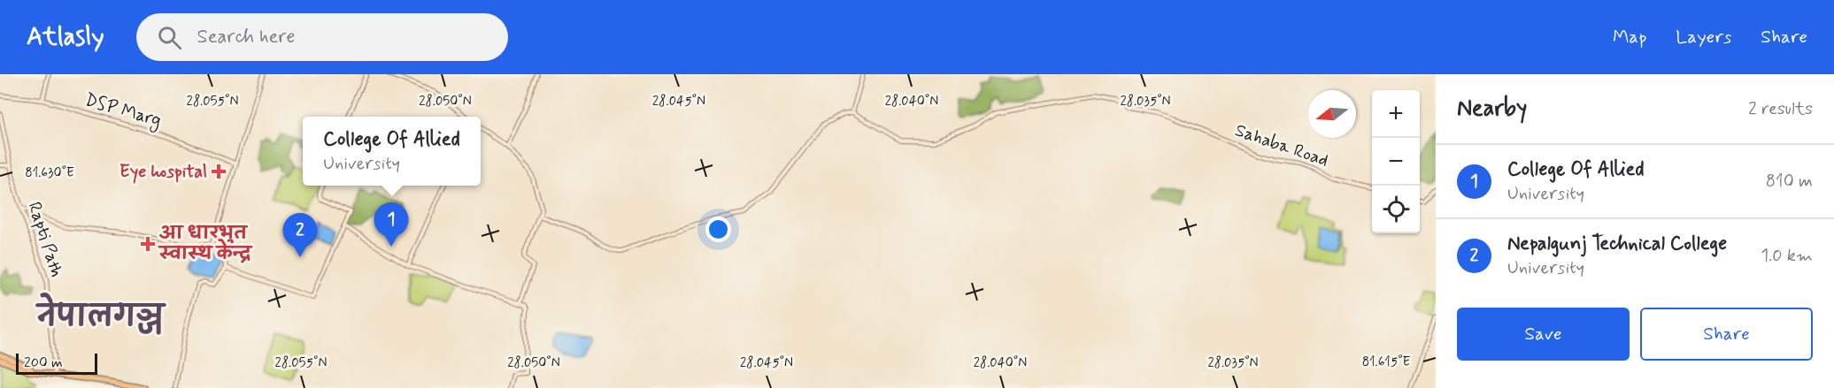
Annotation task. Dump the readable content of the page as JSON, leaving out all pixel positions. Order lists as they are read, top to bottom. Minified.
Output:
{"streets":{"street":["DSP Marg","Sahaba Road","Rapti Path"]},"districts":["नेपालगञ्ज"],"places":{"health":["Eye hospital","आ धारभुत स्वास्थ केन्द्र"]},"scale_bar":"200 m","north":"left","page":{"header":"Atlasly","search":"Search here","nav":["Map","Layers","Share"],"heading":["Nearby","2 results"],"map_buttons":["+","−"],"popup":["College Of Allied","University"],"list":[{"mark":"1","name":"College Of Allied","note":"University","value":"810 m"},{"mark":"2","name":"Nepalgunj Technical College","note":"University","value":"1.0 km"}],"pins":["1","2"],"buttons":["Save","Share"],"scale":"200 m"},"coordinates":["28.055°N","28.050°N","28.045°N","28.040°N","28.035°N","81.630°E","81.615°E"]}
